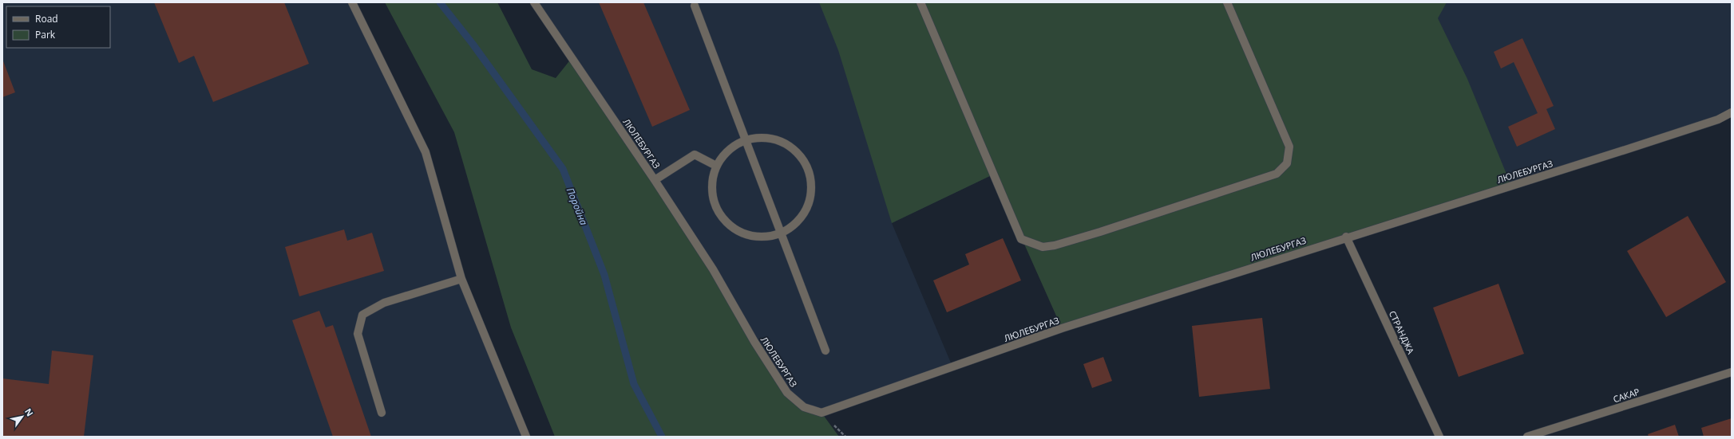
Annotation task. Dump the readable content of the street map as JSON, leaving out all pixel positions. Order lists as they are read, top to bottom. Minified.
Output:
{"streets":{"street":["ЛЮЛЕБУРГАЗ","СТРАНДЖА","САКАР"]},"crossings":[["ЛЮЛЕБУРГАЗ","СТРАНДЖА"]],"water":["Поройна"],"legend":["Road","Park"],"north":"top right"}
